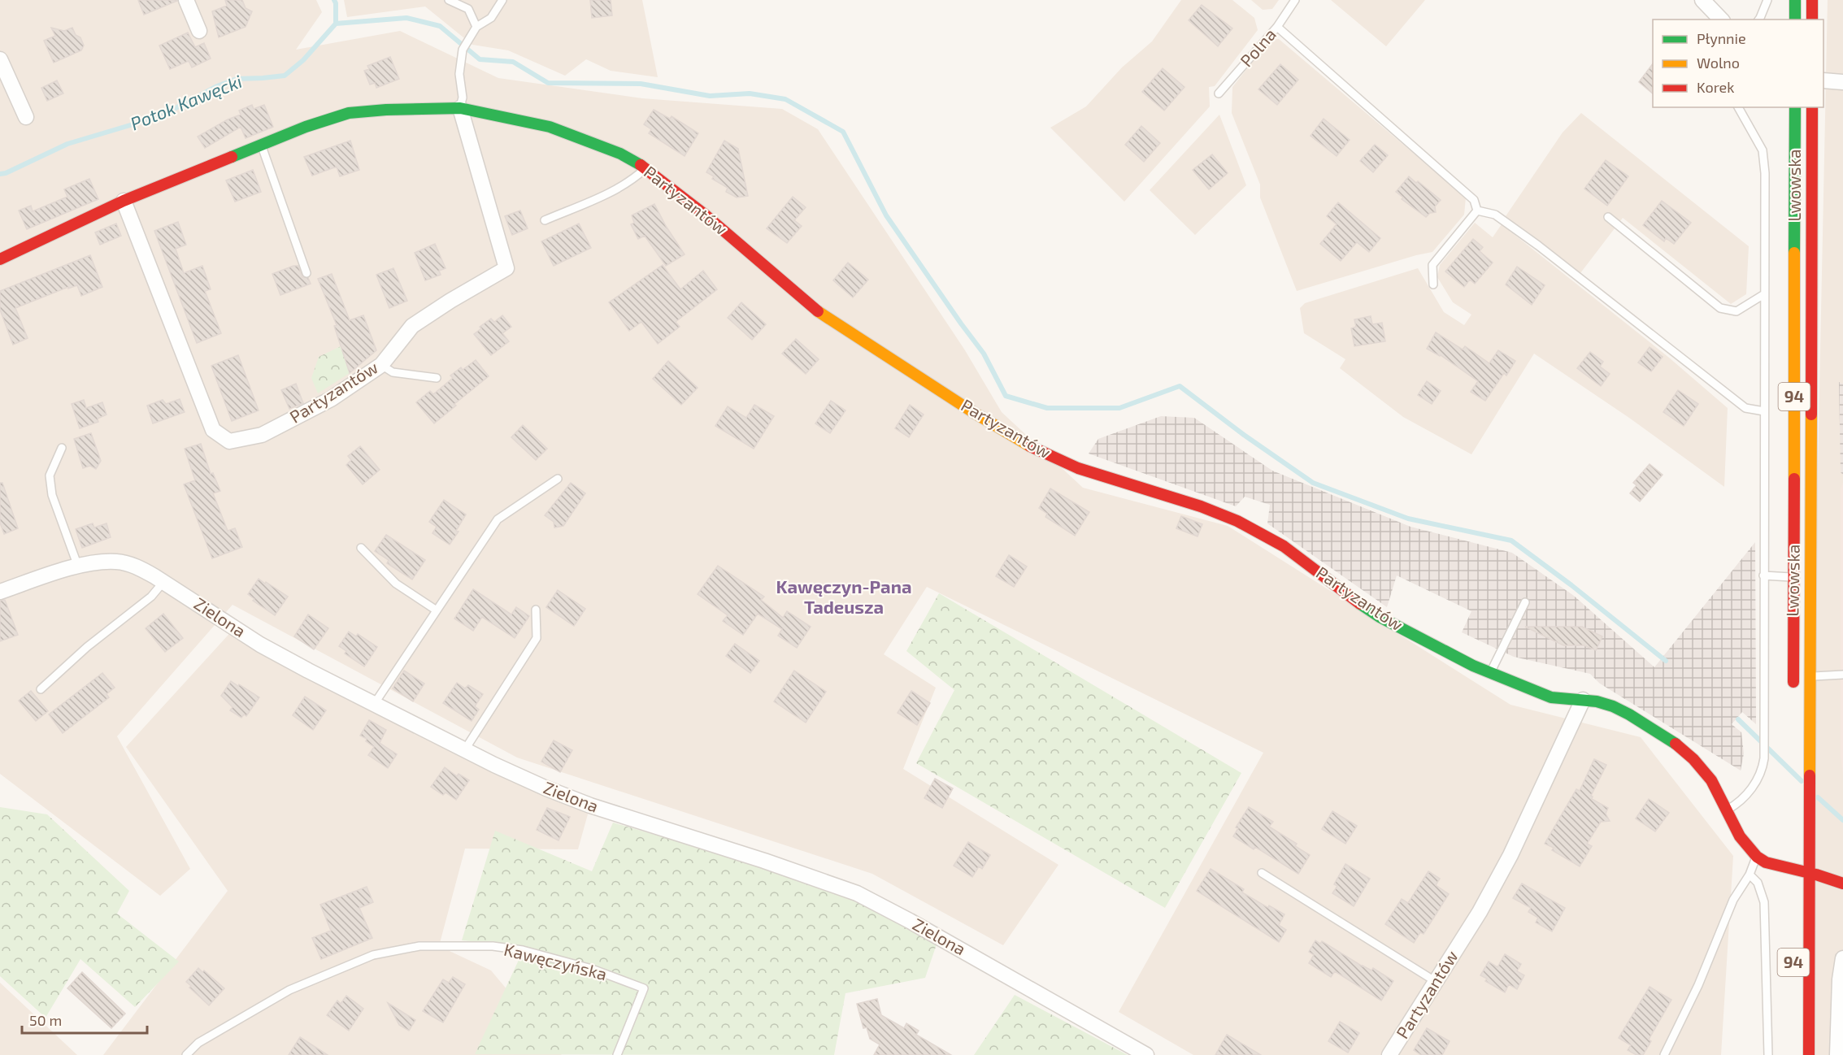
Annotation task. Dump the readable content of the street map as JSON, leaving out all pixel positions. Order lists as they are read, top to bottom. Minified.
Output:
{"streets":{"street":["Lwowska","Partyzantów","94","Zielona"],"lane":["Polna","Kawęczyńska"]},"crossings":[["Lwowska","Partyzantów"]],"districts":["Kawęczyn-Pana Tadeusza"],"water":["Potok Kawęcki"],"legend":["Płynnie","Wolno","Korek"],"scale_bar":"50 m"}
